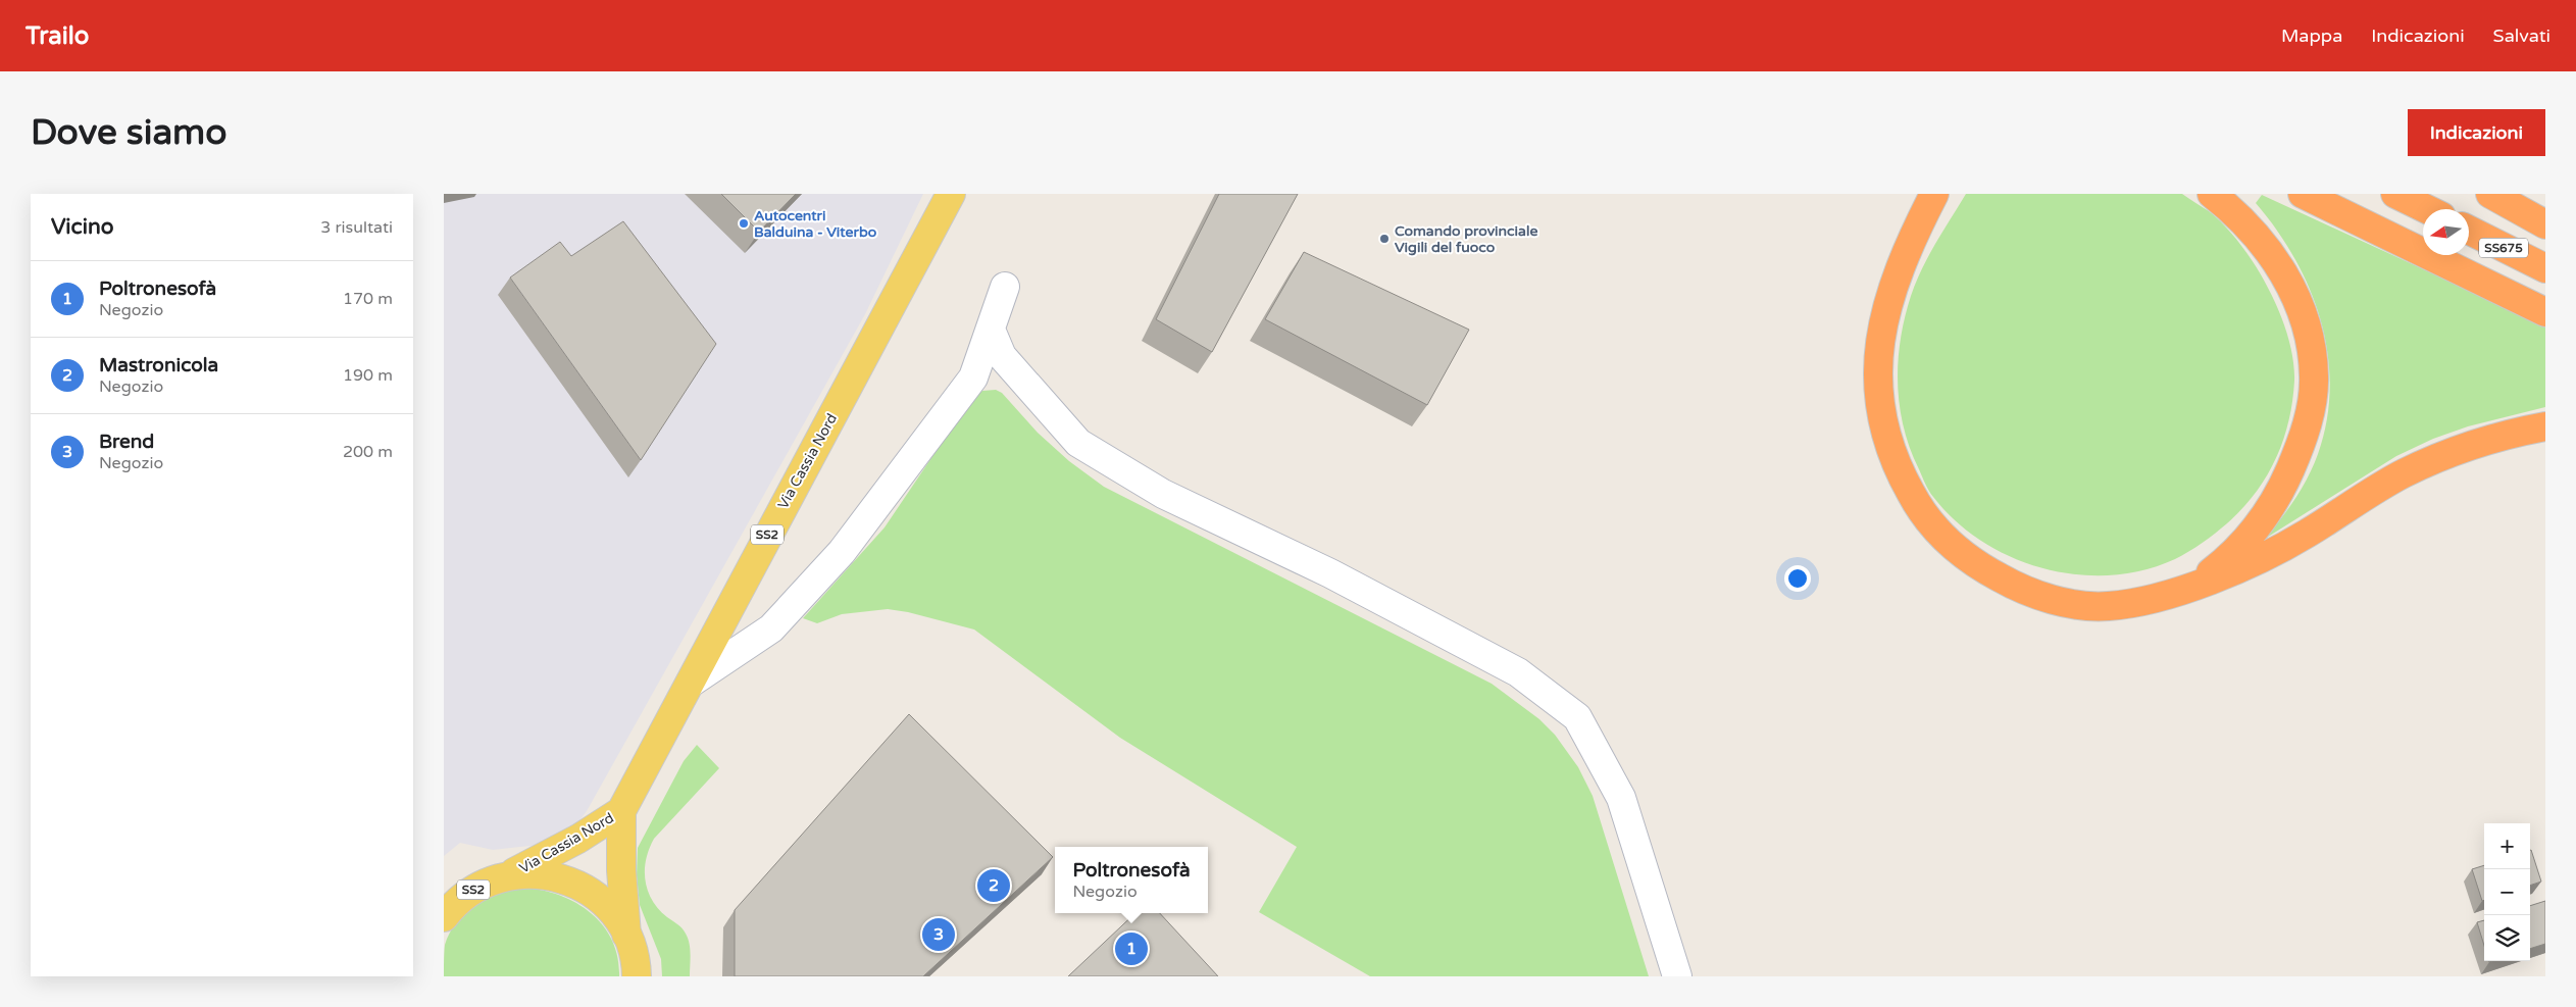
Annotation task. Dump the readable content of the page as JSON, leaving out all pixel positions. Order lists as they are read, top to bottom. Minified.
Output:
{"streets":{"highway":["SS675"],"main road":["Via Cassia Nord","SS2"]},"crossings":[["Via Cassia Nord","SS2"]],"places":["Autocentri Balduina - Viterbo","Comando provinciale Vigili del fuoco"],"north":"left","page":{"header":"Trailo","nav":["Mappa","Indicazioni","Salvati"],"buttons":"Indicazioni","title":"Dove siamo","heading":["Vicino","3 risultati"],"list":[{"mark":"1","name":"Poltronesofà","note":"Negozio","value":"170 m"},{"mark":"2","name":"Mastronicola","note":"Negozio","value":"190 m"},{"mark":"3","name":"Brend","note":"Negozio","value":"200 m"}],"map_buttons":["+","−"],"popup":["Poltronesofà","Negozio"],"pins":["2","3","1"]}}
